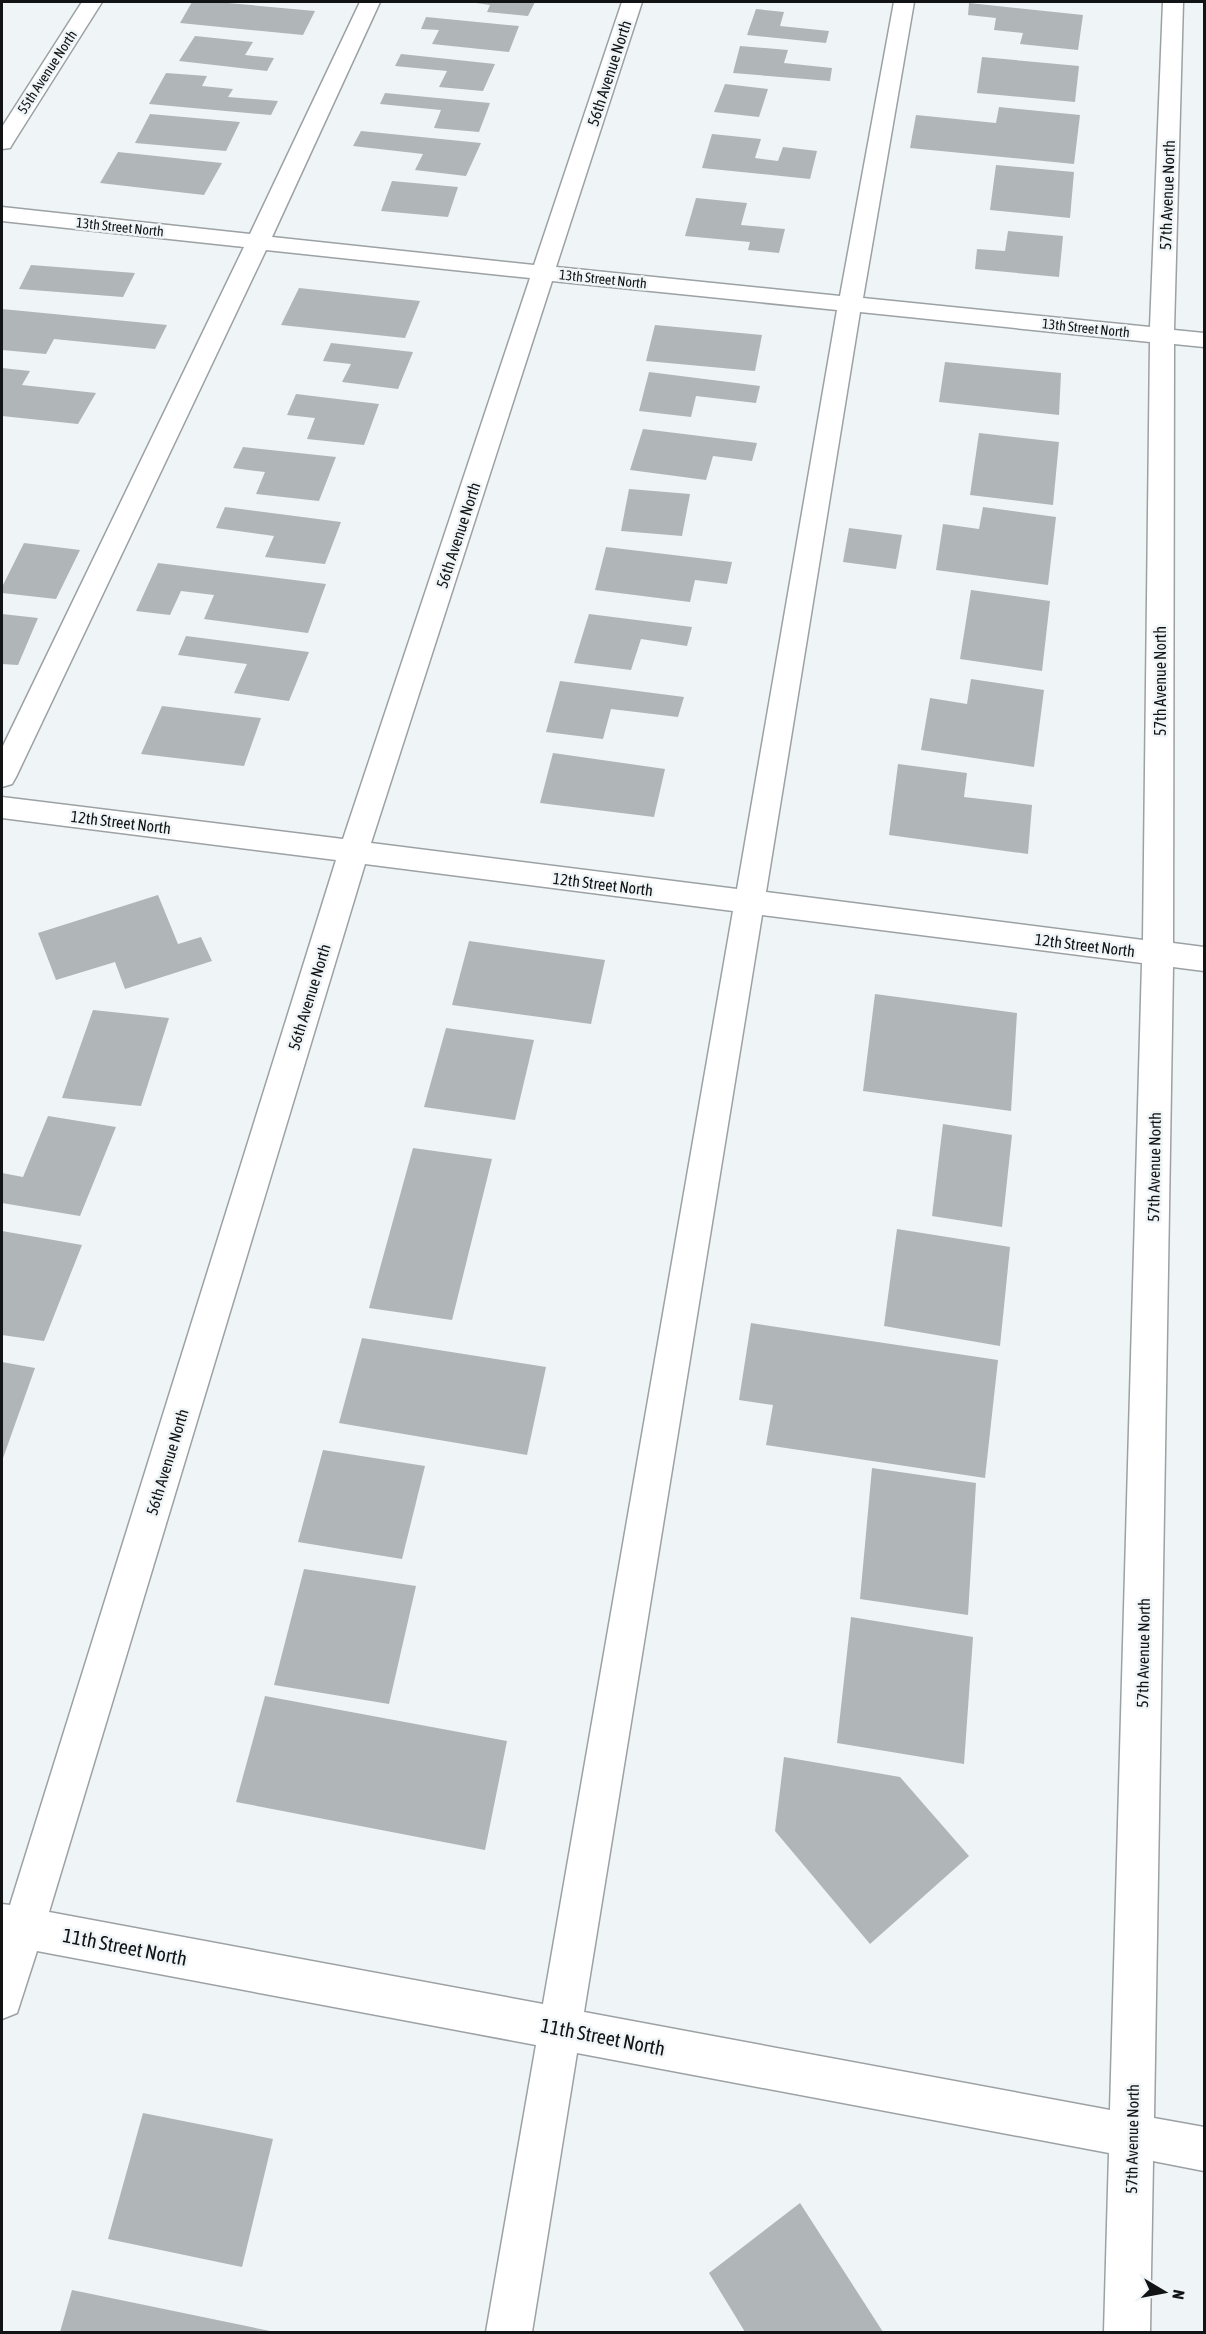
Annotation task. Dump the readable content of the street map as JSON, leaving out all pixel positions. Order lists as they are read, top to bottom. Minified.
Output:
{"streets":{"street":["55th Avenue North","56th Avenue North","57th Avenue North","13th Street North","12th Street North","11th Street North"]},"crossings":[["56th Avenue North","13th Street North"],["56th Avenue North","12th Street North"],["56th Avenue North","11th Street North"],["57th Avenue North","13th Street North"],["57th Avenue North","12th Street North"],["57th Avenue North","11th Street North"]],"north":"right"}
